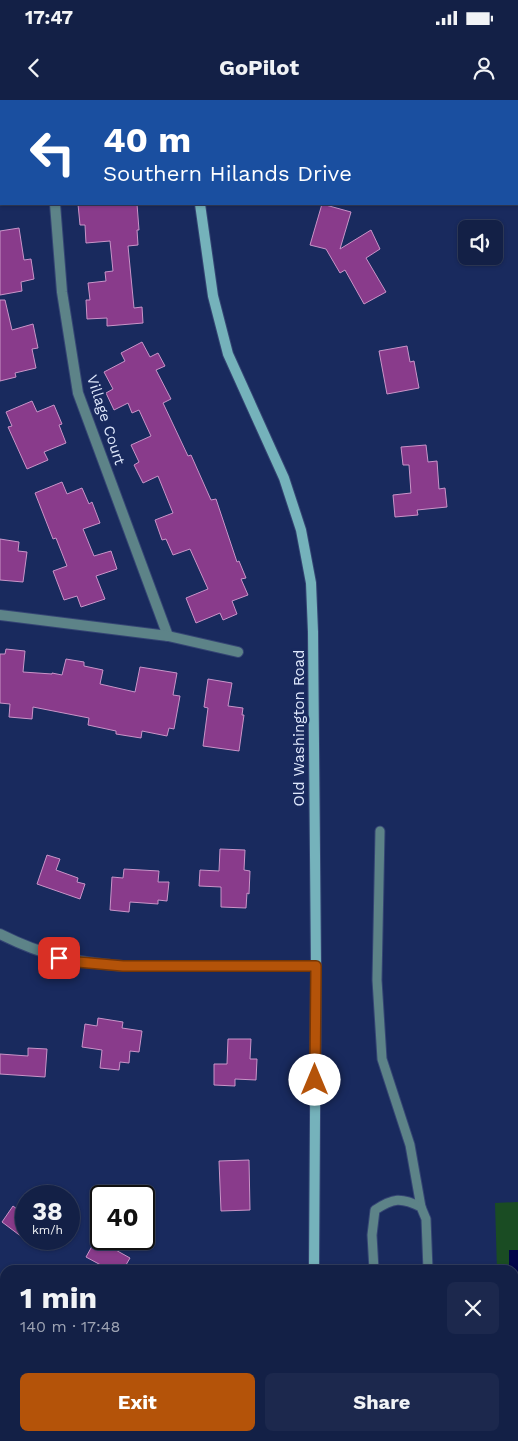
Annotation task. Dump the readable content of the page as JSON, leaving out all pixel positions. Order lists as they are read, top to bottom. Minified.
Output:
{"streets":{"street":["Village Court","Old Washington Road"]},"page":{"status":"17:47","header":"GoPilot","turn":["40 m","Southern Hilands Drive"],"speed":"38 km/h","limit":"40","heading":["1 min","140 m · 17:48"],"buttons":["Exit","Share"]}}
